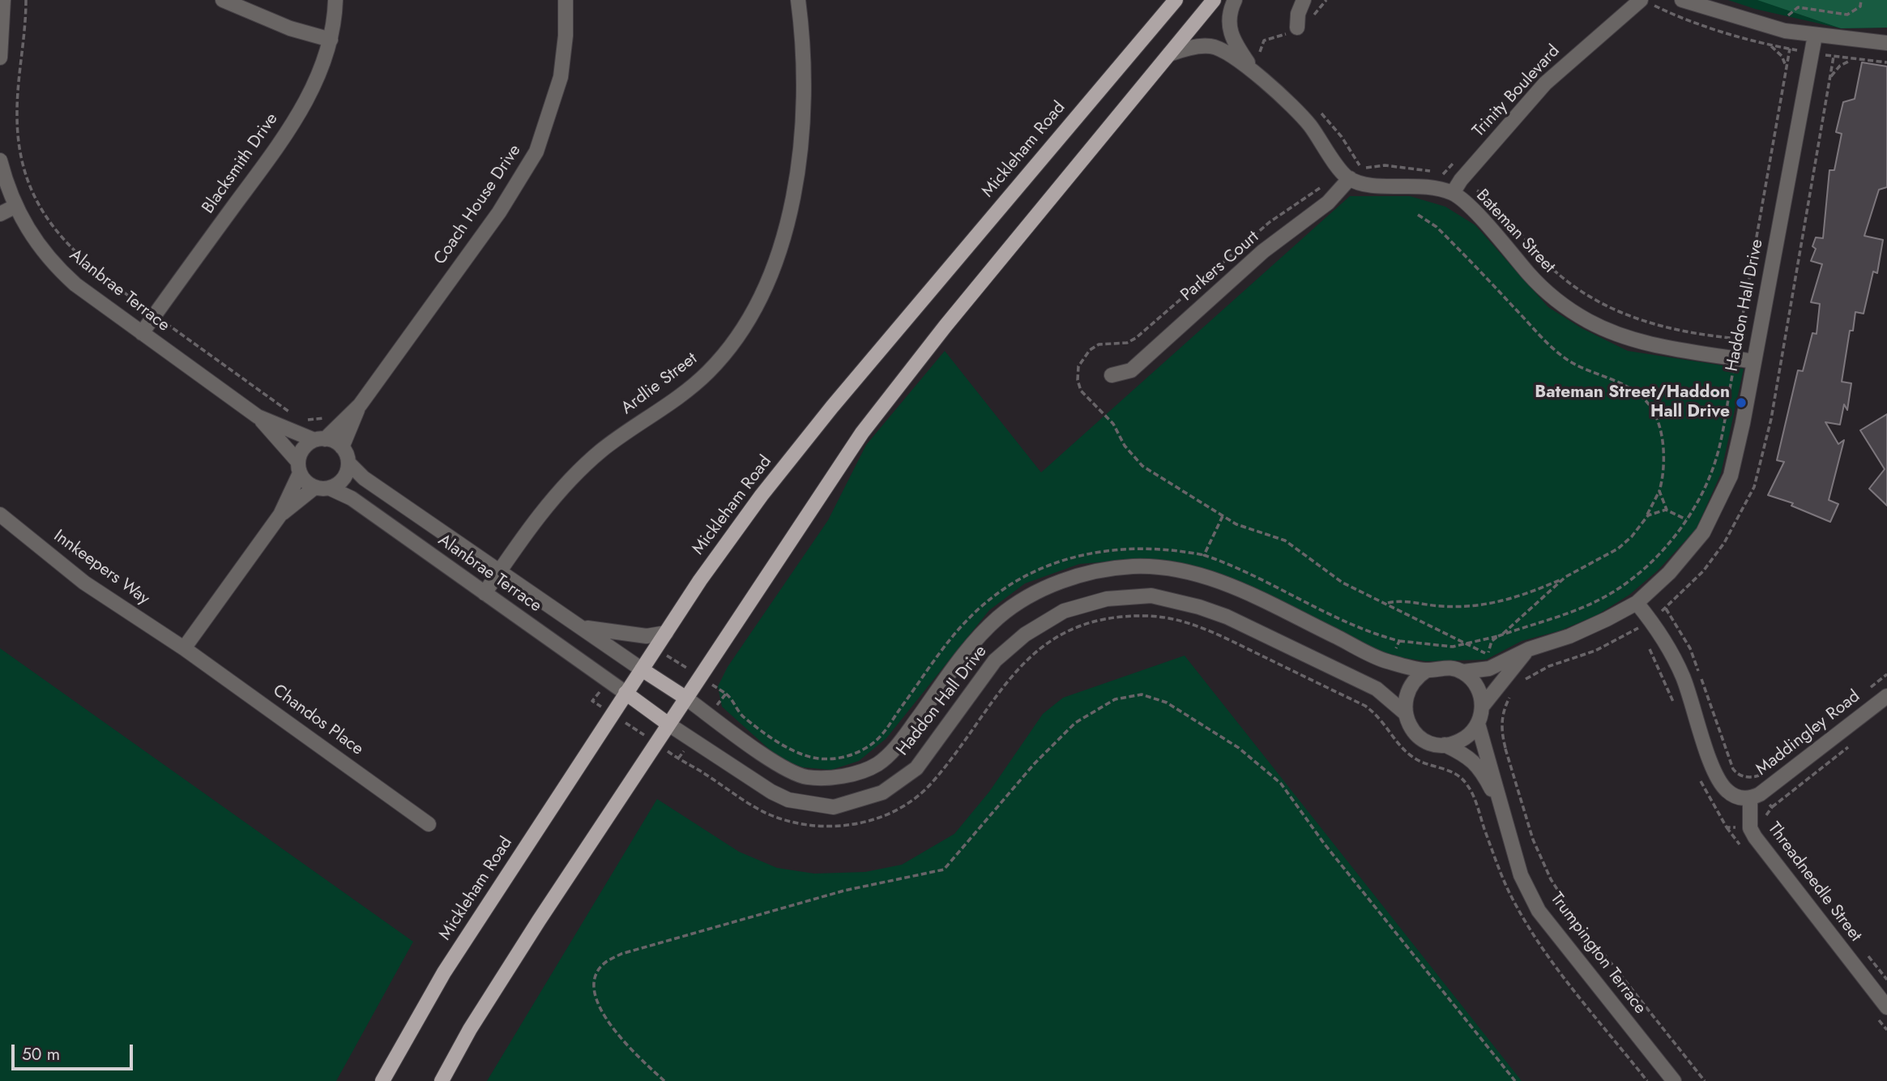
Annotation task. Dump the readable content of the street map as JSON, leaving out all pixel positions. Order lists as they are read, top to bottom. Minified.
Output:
{"streets":{"main road":["Mickleham Road"],"street":["Trinity Boulevard","Blacksmith Drive","Coach House Drive","Bateman Street","Parkers Court","Alanbrae Terrace","Haddon Hall Drive","Ardlie Street","Innkeepers Way","Chandos Place","Maddingley Road","Threadneedle Street","Trumpington Terrace"]},"crossings":[["Trinity Boulevard","Bateman Street"],["Mickleham Road","Alanbrae Terrace"],["Blacksmith Drive","Alanbrae Terrace"],["Coach House Drive","Alanbrae Terrace"],["Bateman Street","Parkers Court"],["Bateman Street","Haddon Hall Drive"],["Alanbrae Terrace","Ardlie Street"],["Haddon Hall Drive","Trumpington Terrace"],["Innkeepers Way","Chandos Place"],["Maddingley Road","Threadneedle Street"]],"places":["Bateman Street/Haddon Hall Drive"],"scale_bar":"50 m"}
